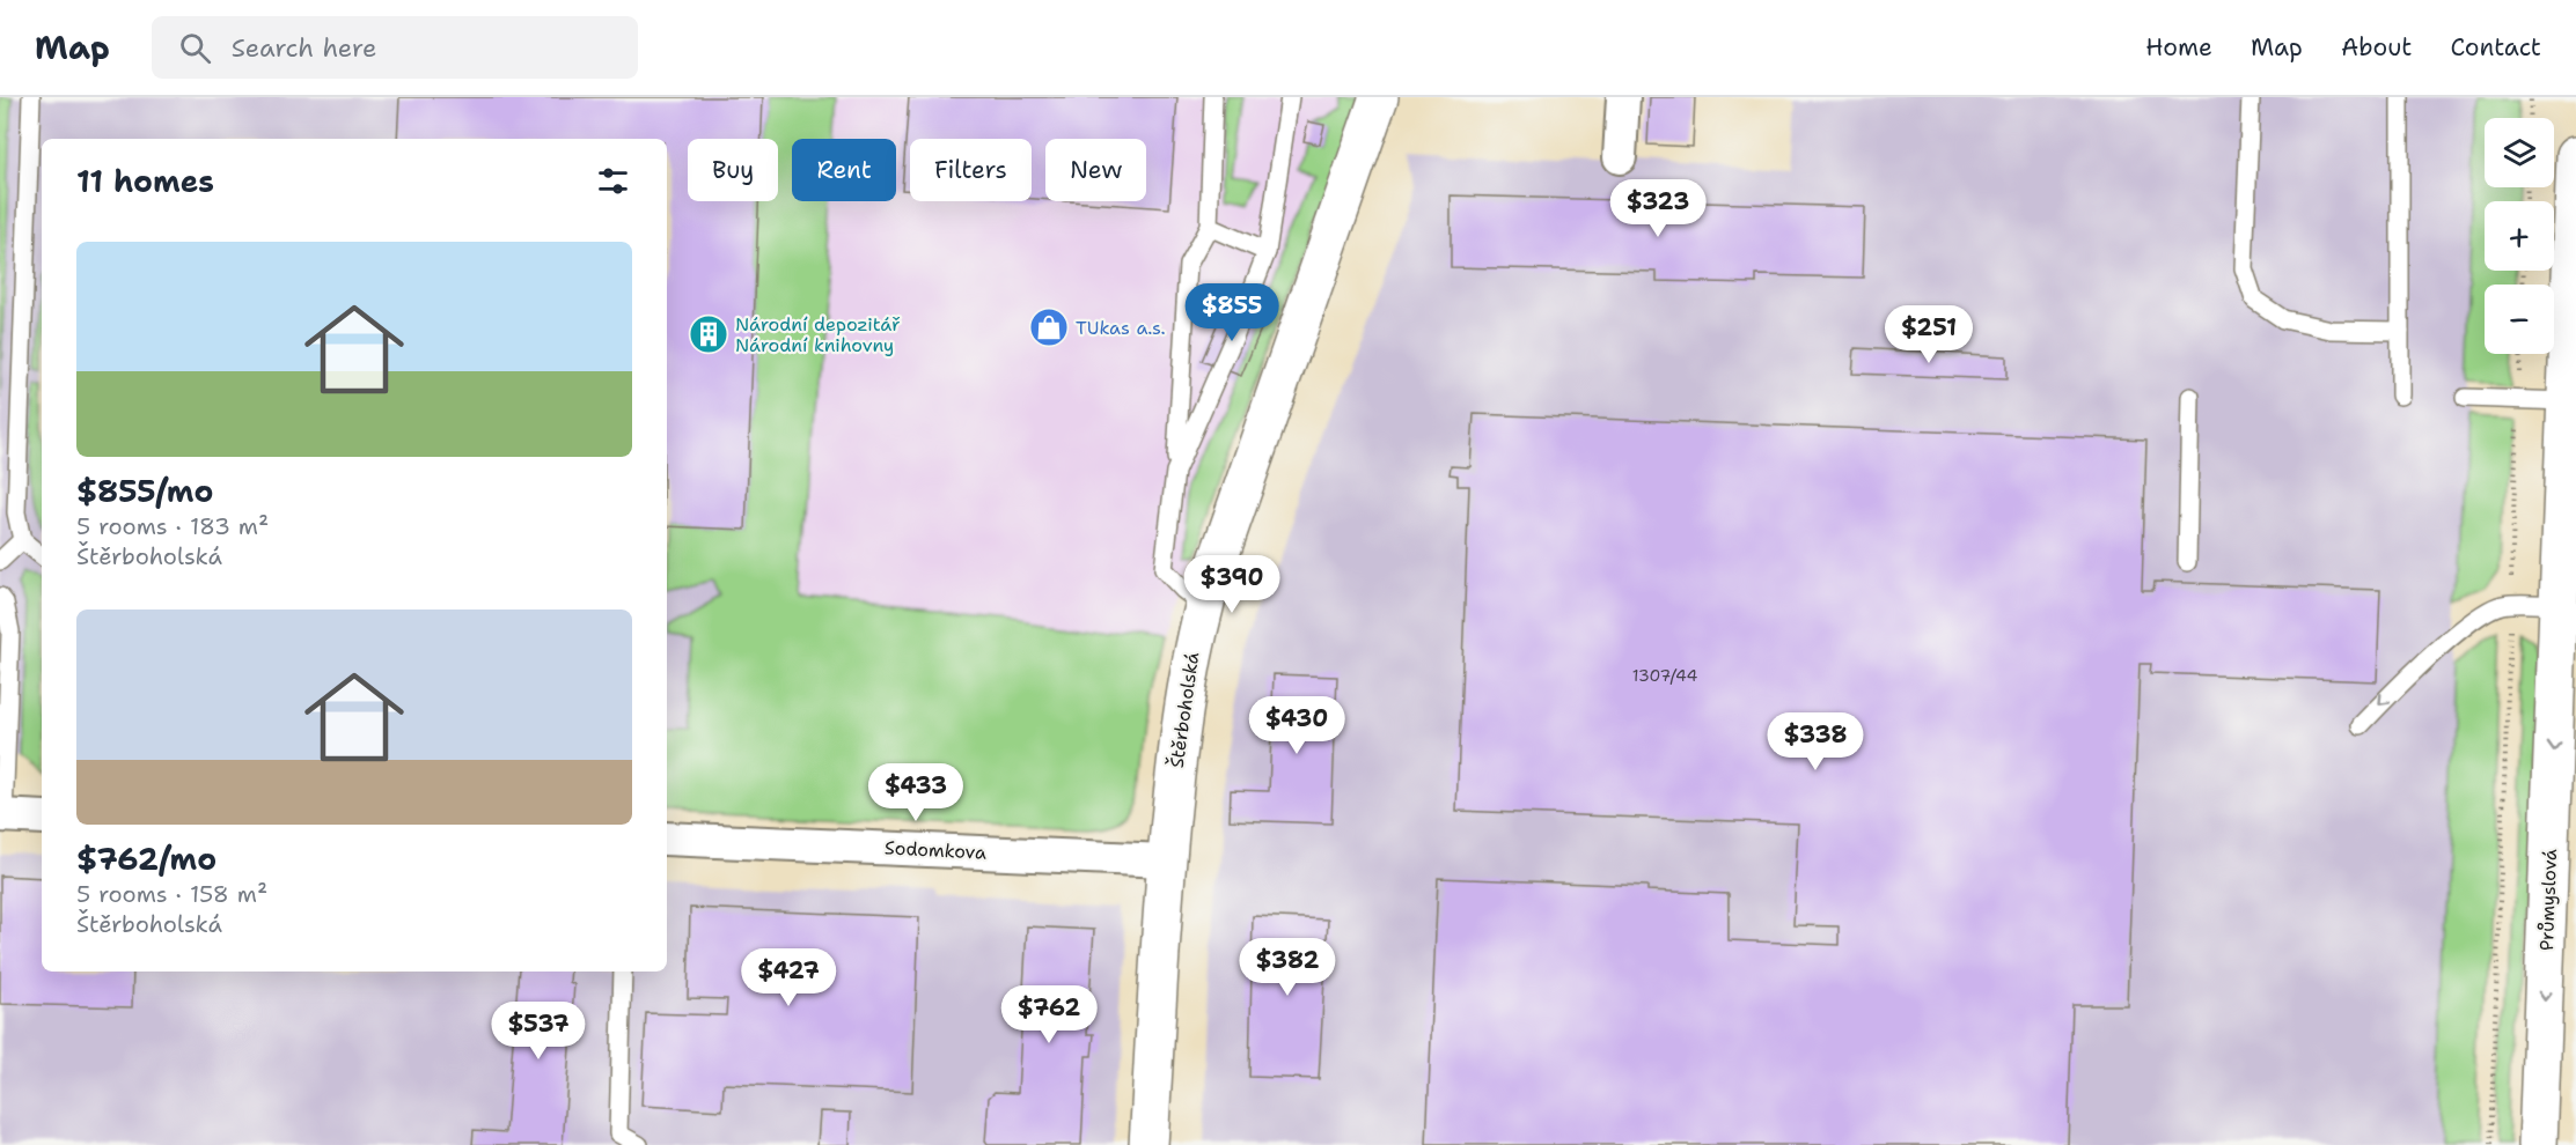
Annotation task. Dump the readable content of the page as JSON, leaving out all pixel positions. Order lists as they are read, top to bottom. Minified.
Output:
{"streets":{"street":["Štěrboholská","Sodomkova","Průmyslová"]},"crossings":[["Štěrboholská","Sodomkova"]],"one_way":["Průmyslová"],"places":{"shop":["TUkas a.s."],"building":["Národní depozitář Národní knihovny"]},"house_numbers":["1307/44"],"page":{"header":"Map","search":"Search here","nav":["Home","Map","About","Contact"],"map_buttons":["+","−"],"chip":["Buy","Rent","Filters","New"],"heading":"11 homes","price":["$323","$855","$251","$390","$430","$338","$433","$382","$427","$762","$537"],"list":[{"name":"$855/mo","note":"5 rooms · 183 m² · Štěrboholská"},{"name":"$762/mo","note":"5 rooms · 158 m² · Štěrboholská"}]}}
